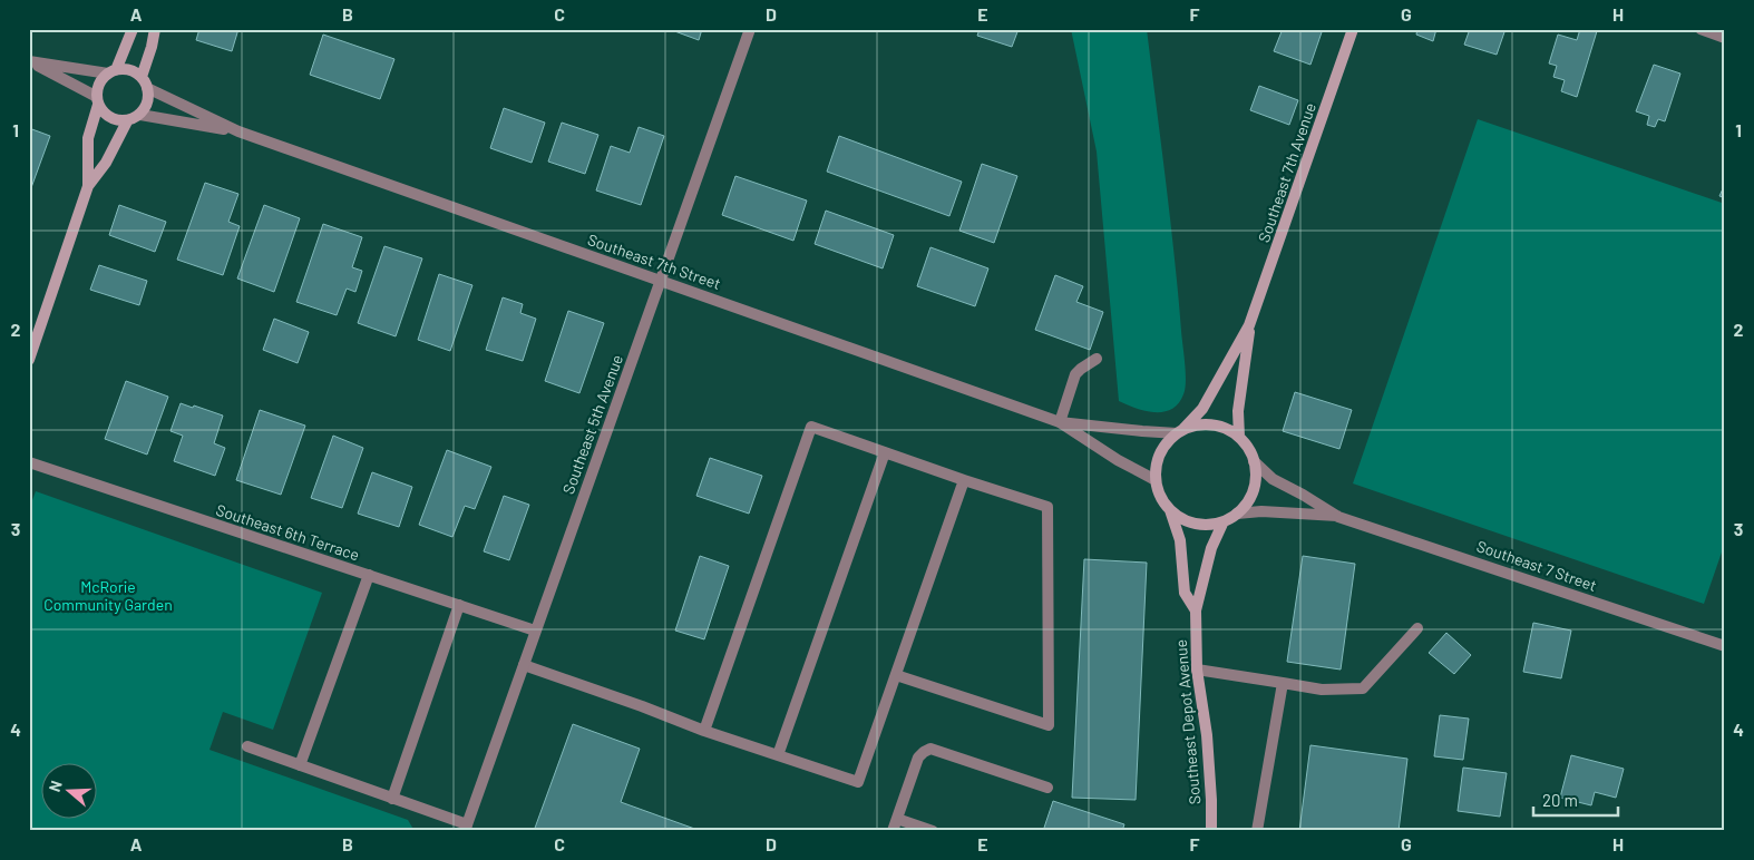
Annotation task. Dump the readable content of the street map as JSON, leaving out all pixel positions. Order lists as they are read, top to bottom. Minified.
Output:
{"streets":{"street":["Southeast 7th Avenue","Southeast 7th Street","Southeast 5th Avenue","Southeast 6th Terrace","Southeast 7 Street","Southeast Depot Avenue"]},"crossings":[["Southeast 7th Avenue","Southeast 7th Street"],["Southeast 7th Avenue","Southeast 7 Street"],["Southeast 7th Avenue","Southeast Depot Avenue"],["Southeast 7th Street","Southeast 5th Avenue"],["Southeast 7th Street","Southeast 7 Street"],["Southeast 7th Street","Southeast Depot Avenue"],["Southeast 5th Avenue","Southeast 6th Terrace"],["Southeast 7 Street","Southeast Depot Avenue"]],"parks":["McRorie Community Garden"],"scale_bar":"20 m","north":"left","grid":{"columns":["A","B","C","D","E","F","G","H"],"rows":["1","2","3","4"]}}
